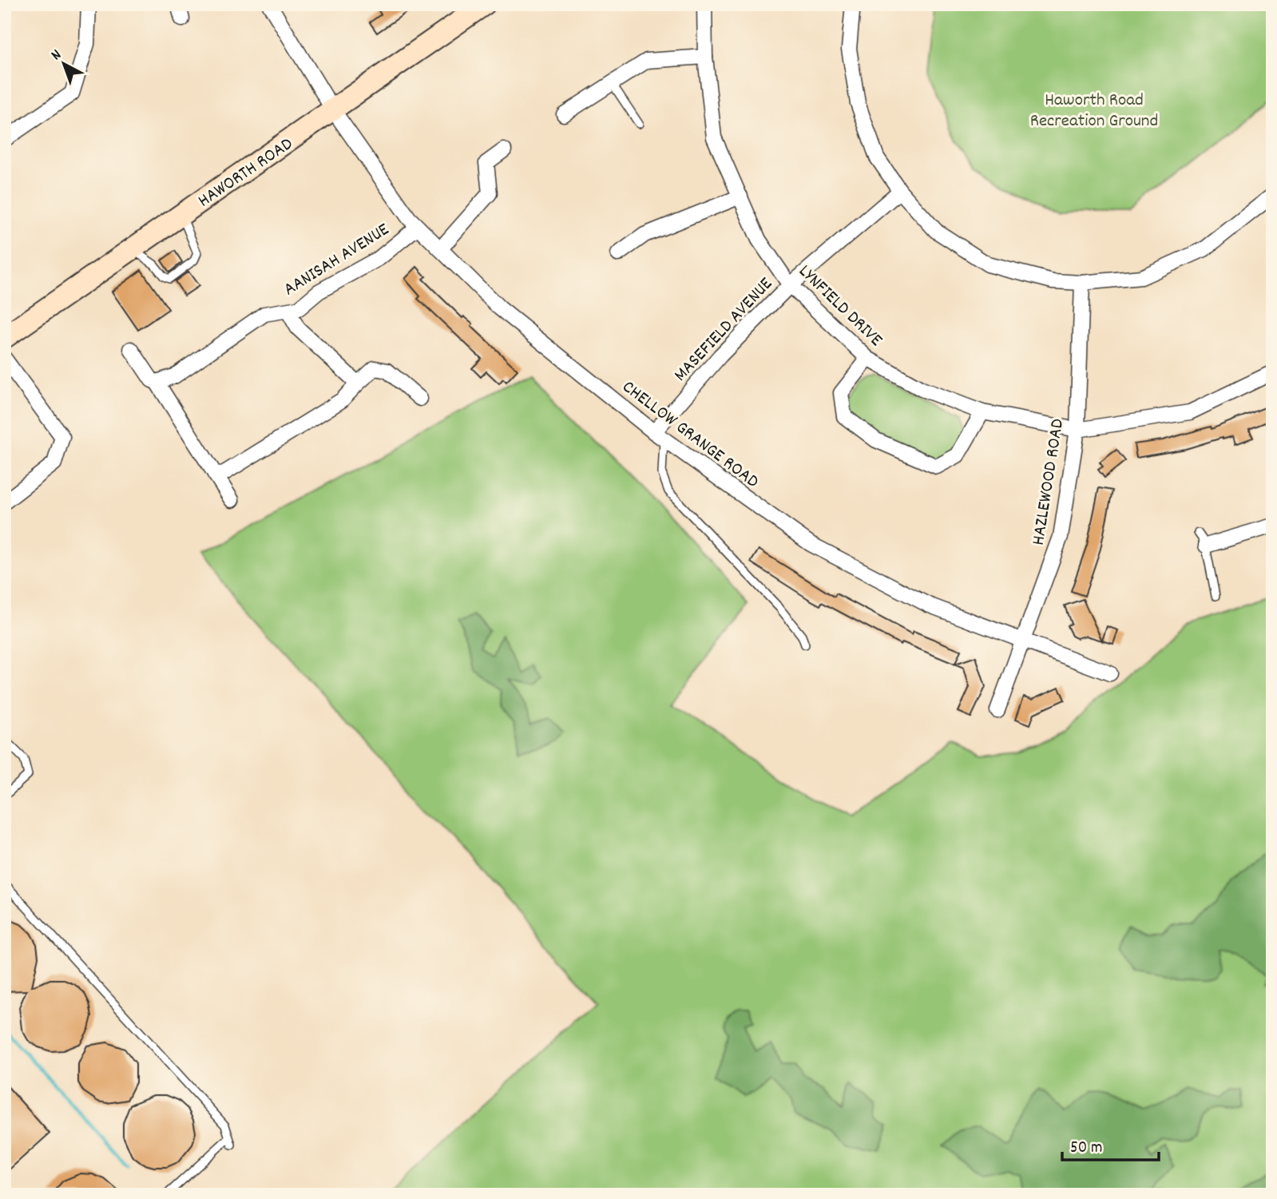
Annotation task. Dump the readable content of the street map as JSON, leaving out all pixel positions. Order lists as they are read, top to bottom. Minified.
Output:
{"streets":{"main road":["HAWORTH ROAD"],"street":["AANISAH AVENUE","LYNFIELD DRIVE","MASEFIELD AVENUE","CHELLOW GRANGE ROAD","HAZLEWOOD ROAD"]},"crossings":[["HAWORTH ROAD","CHELLOW GRANGE ROAD"],["AANISAH AVENUE","CHELLOW GRANGE ROAD"],["LYNFIELD DRIVE","MASEFIELD AVENUE"],["LYNFIELD DRIVE","HAZLEWOOD ROAD"],["MASEFIELD AVENUE","CHELLOW GRANGE ROAD"],["CHELLOW GRANGE ROAD","HAZLEWOOD ROAD"]],"parks":["Haworth Road Recreation Ground"],"scale_bar":"50 m","north":"top left"}
